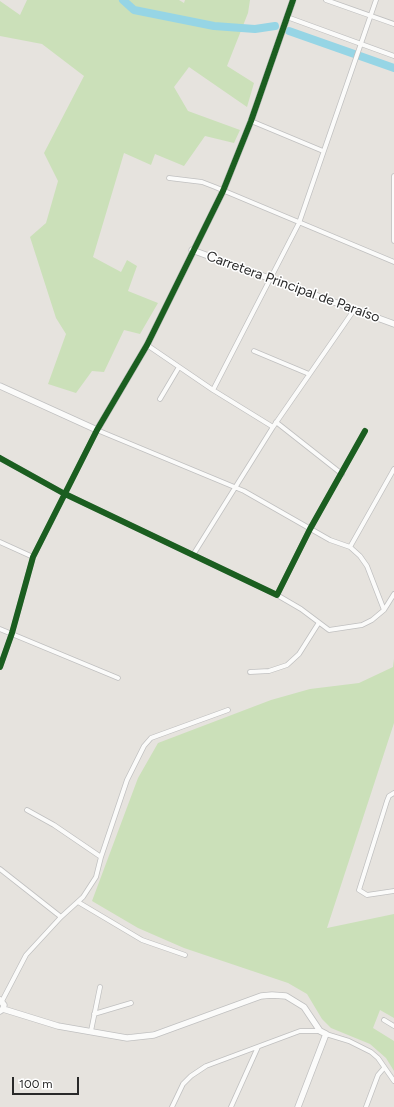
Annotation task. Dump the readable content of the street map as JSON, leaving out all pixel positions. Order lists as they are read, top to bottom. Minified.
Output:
{"streets":{"street":["Carretera Principal de Paraíso"]},"scale_bar":"100 m"}
